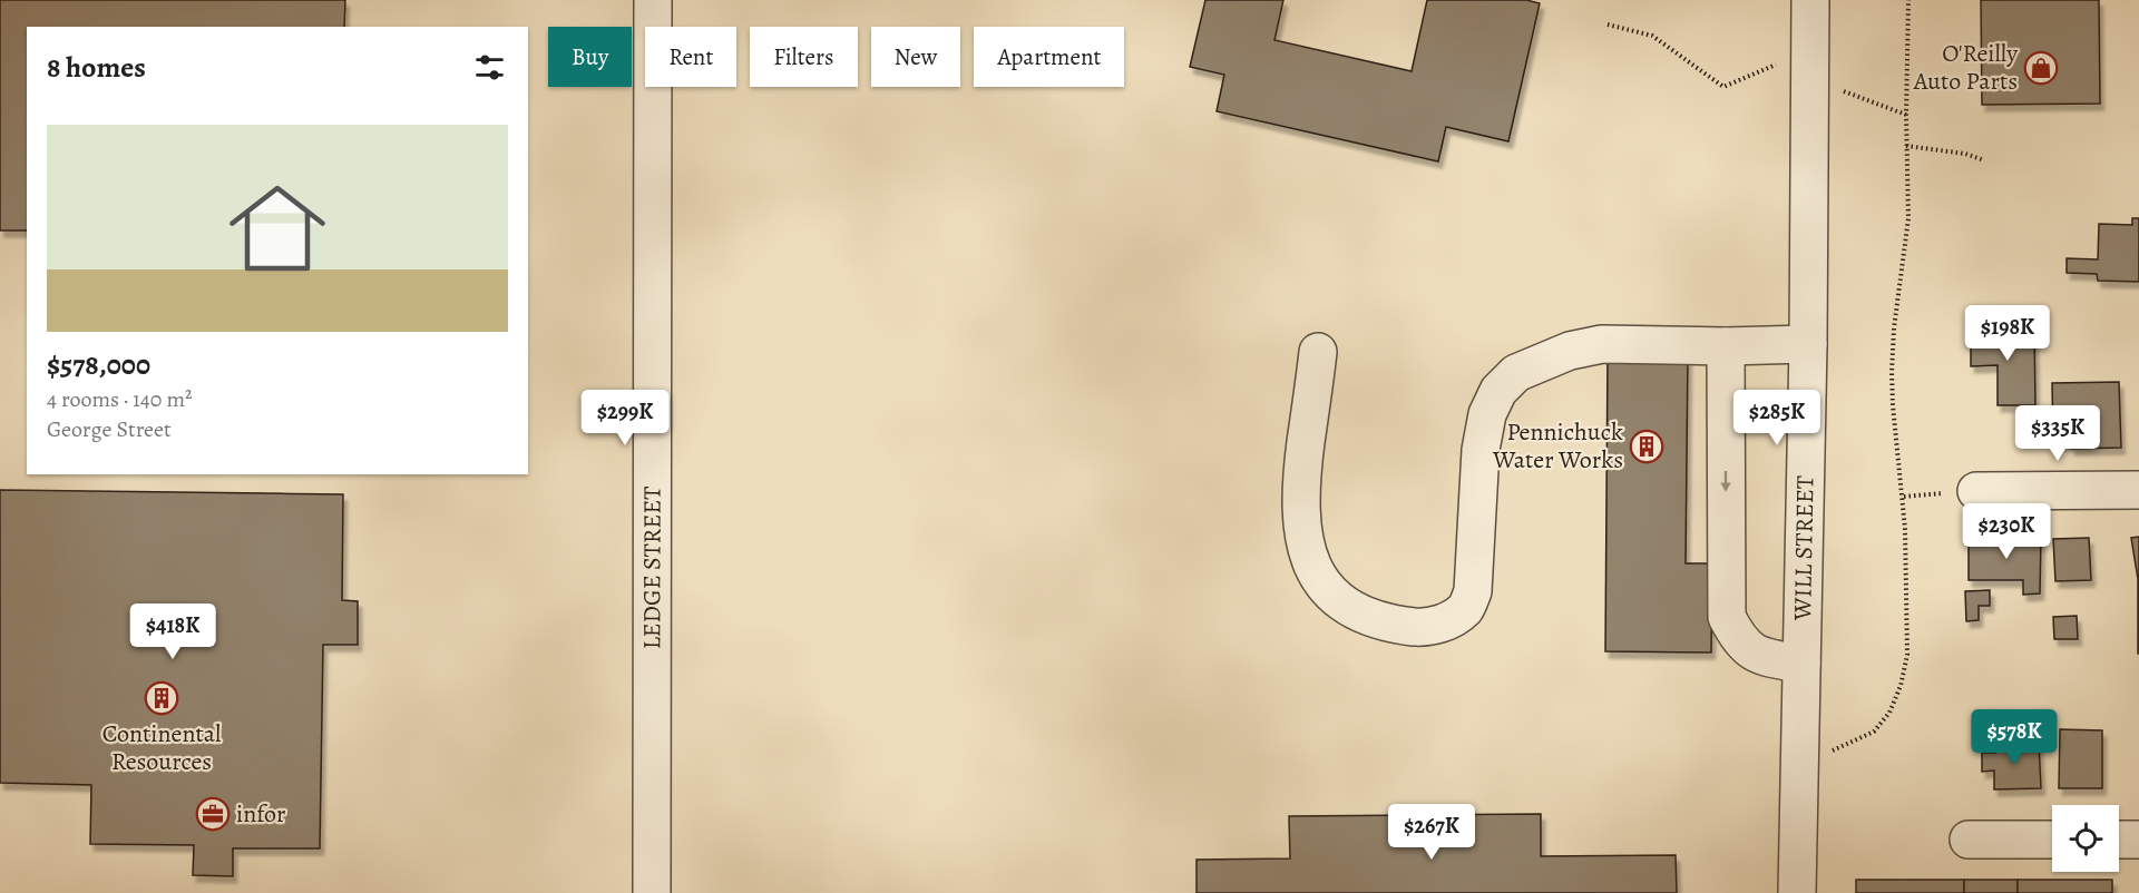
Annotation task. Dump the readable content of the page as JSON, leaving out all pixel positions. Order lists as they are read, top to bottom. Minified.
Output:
{"streets":{"street":["WILL STREET","LEDGE STREET"]},"places":{"shop":["O'Reilly Auto Parts"],"building":["Pennichuck Water Works","Continental Resources"],"office":["infor"]},"page":{"chip":["Buy","Rent","Filters","New","Apartment"],"heading":"8 homes","list":[{"name":"$578,000","note":"4 rooms · 140 m² · George Street"}],"price":["$198K","$299K","$285K","$335K","$230K","$418K","$578K","$267K"]}}
